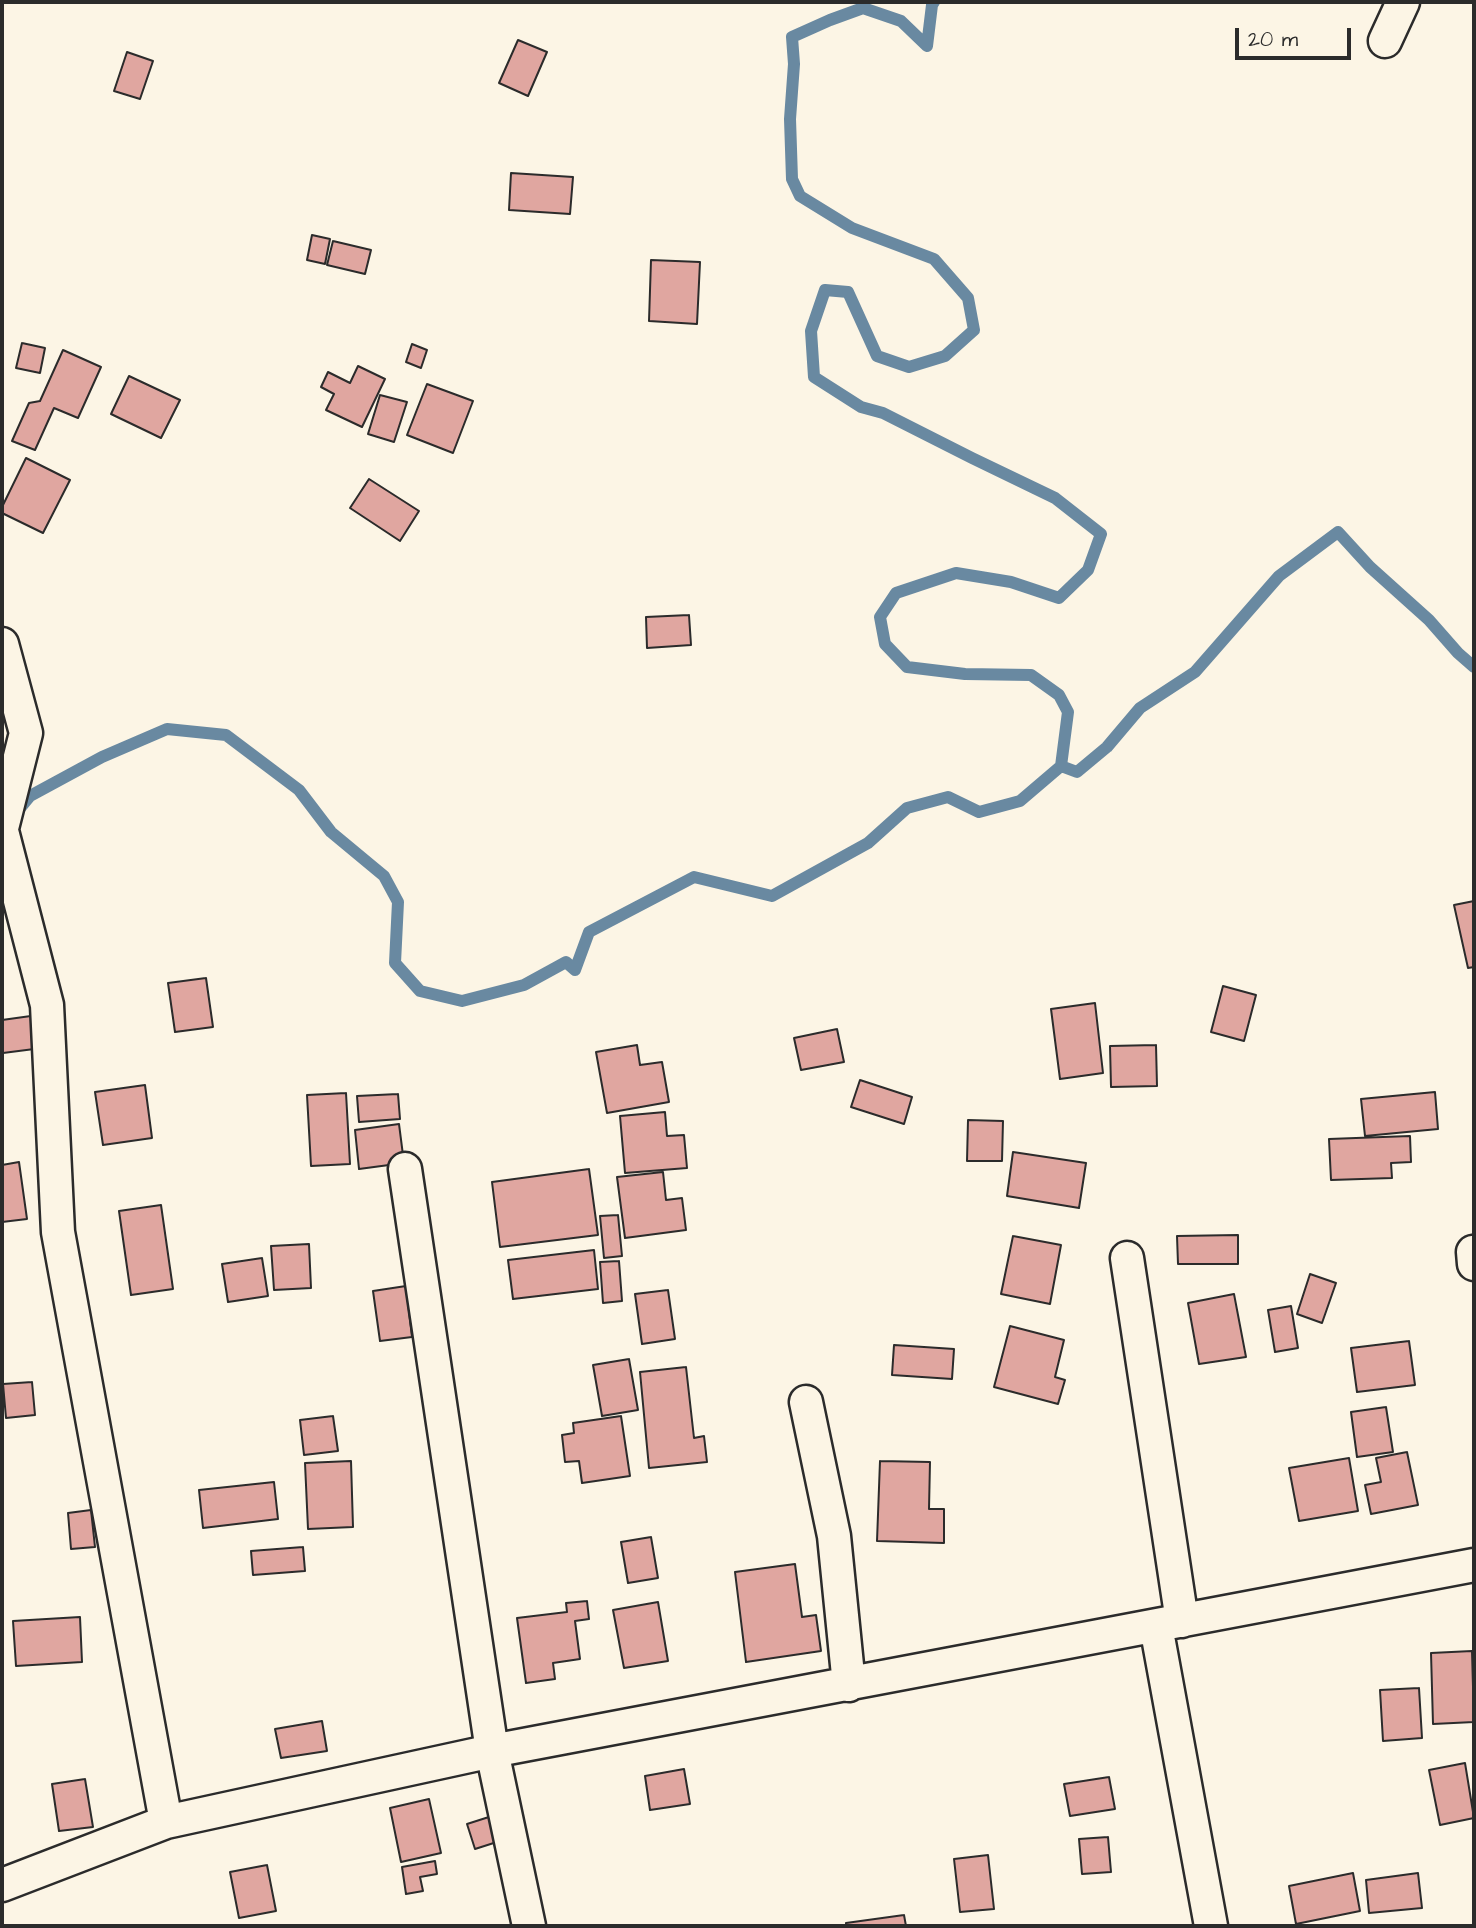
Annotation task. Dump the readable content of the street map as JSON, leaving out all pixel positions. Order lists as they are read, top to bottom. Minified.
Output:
{"scale_bar":"20 m"}
